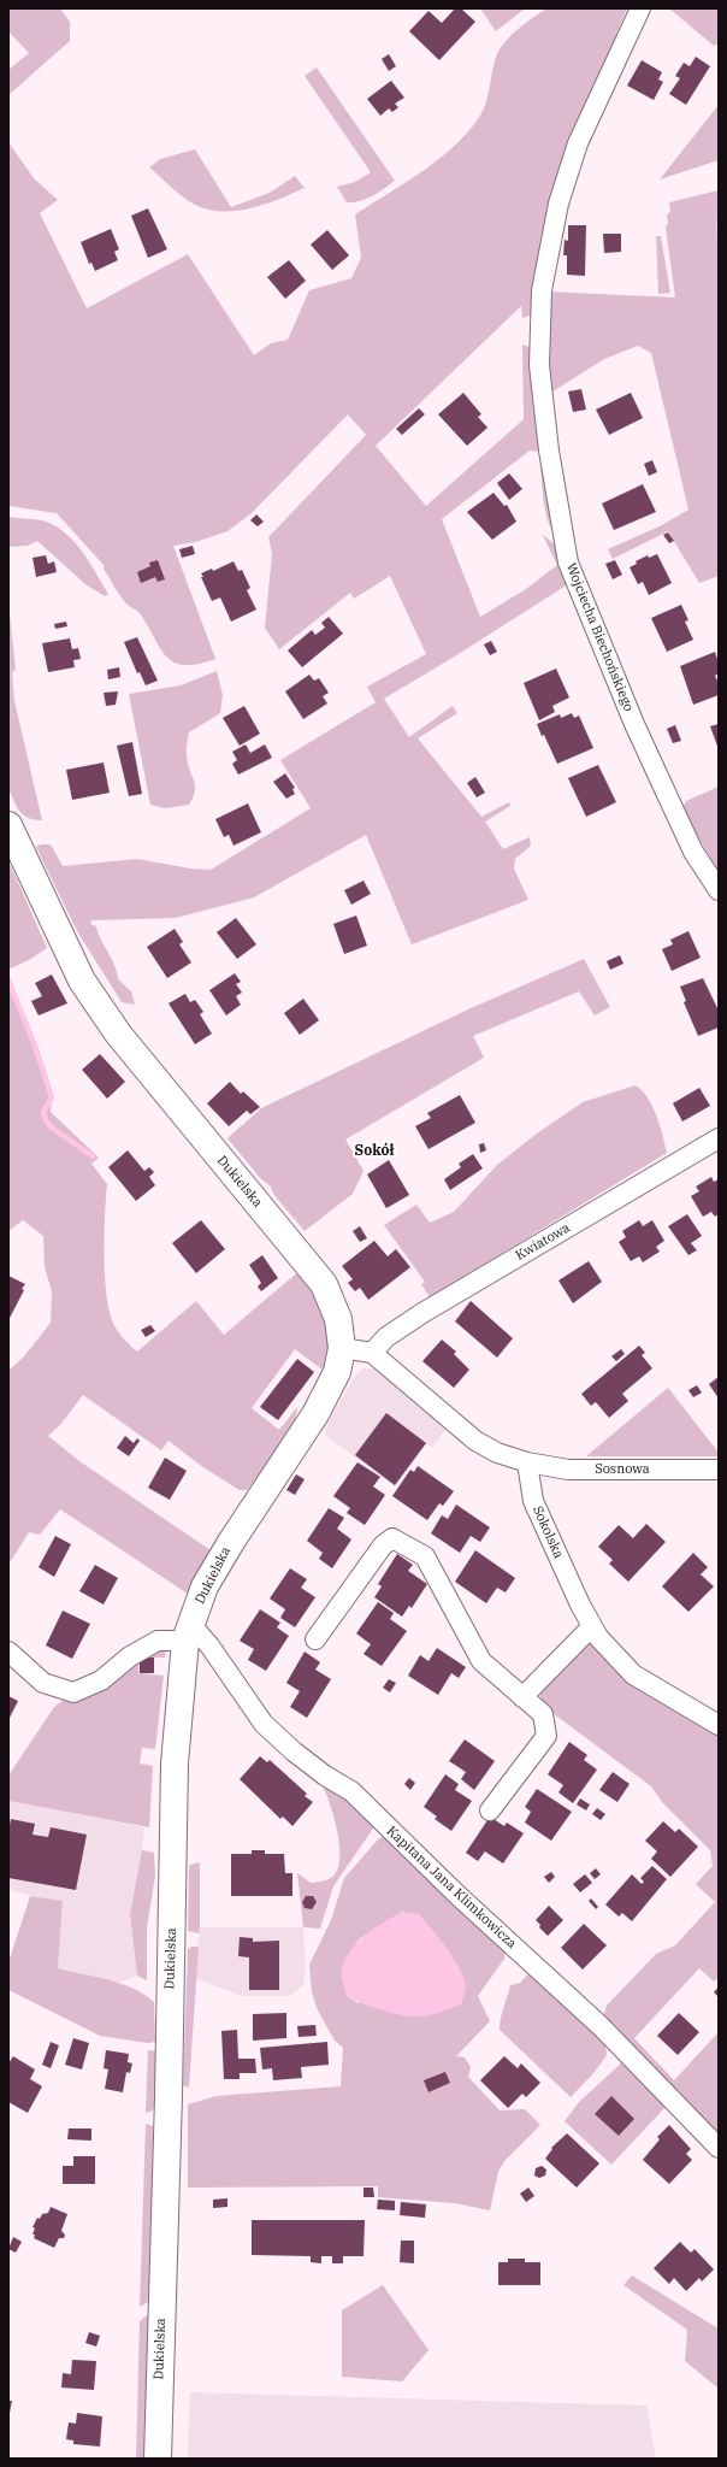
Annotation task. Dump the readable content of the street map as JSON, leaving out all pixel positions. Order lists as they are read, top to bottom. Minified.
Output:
{"streets":{"main road":["Dukielska"],"street":["Wojciecha Biechońskiego","Kwiatowa","Sosnowa","Sokolska","Kapitana Jana Klimkowicza"]},"crossings":[["Dukielska","Kapitana Jana Klimkowicza"],["Sosnowa","Sokolska"]],"districts":["Sokół"]}
